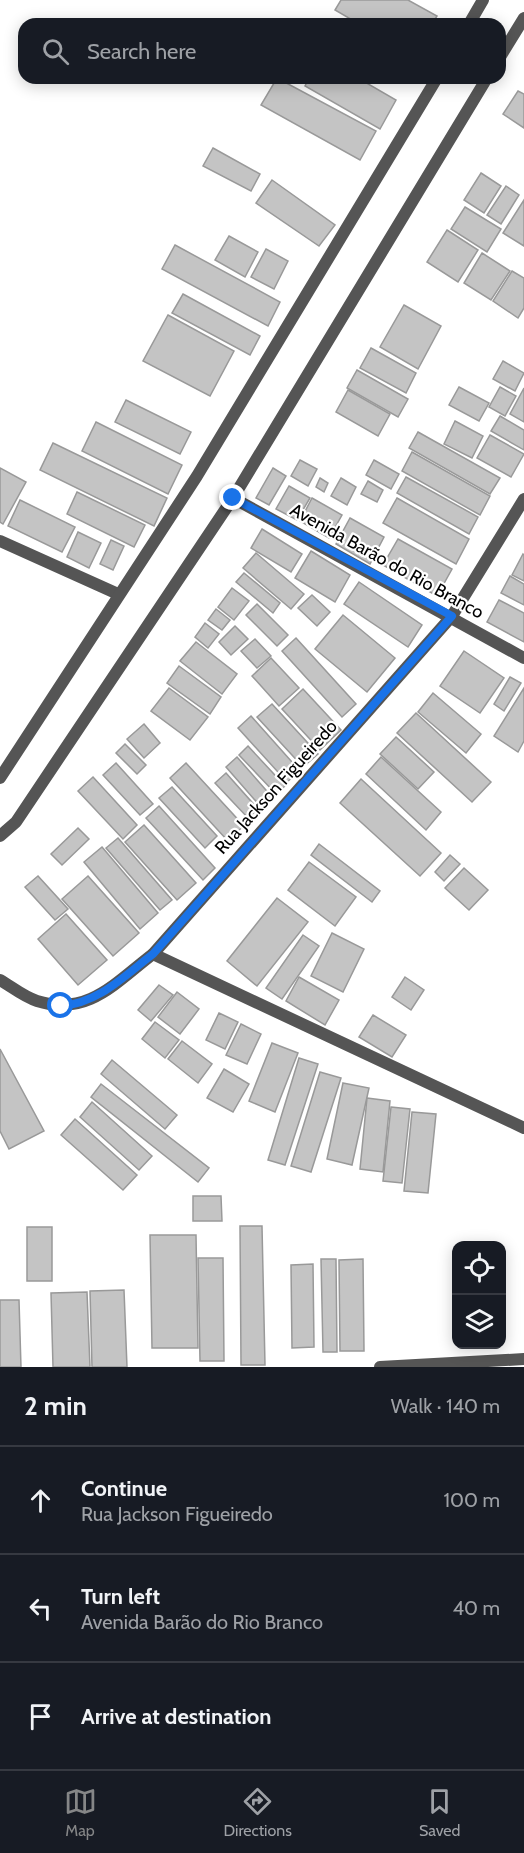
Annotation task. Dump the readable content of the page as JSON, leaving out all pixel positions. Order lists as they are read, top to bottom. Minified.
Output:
{"streets":{"street":["Avenida Barão do Rio Branco","Rua Jackson Figueiredo"]},"crossings":[["Avenida Barão do Rio Branco","Rua Jackson Figueiredo"]],"page":{"search":"Search here","heading":["2 min","Walk · 140 m"],"list":[["Continue","Rua Jackson Figueiredo","100 m"],["Turn left","Avenida Barão do Rio Branco","40 m"],"Arrive at destination"],"nav":["Map","Directions","Saved"]}}
